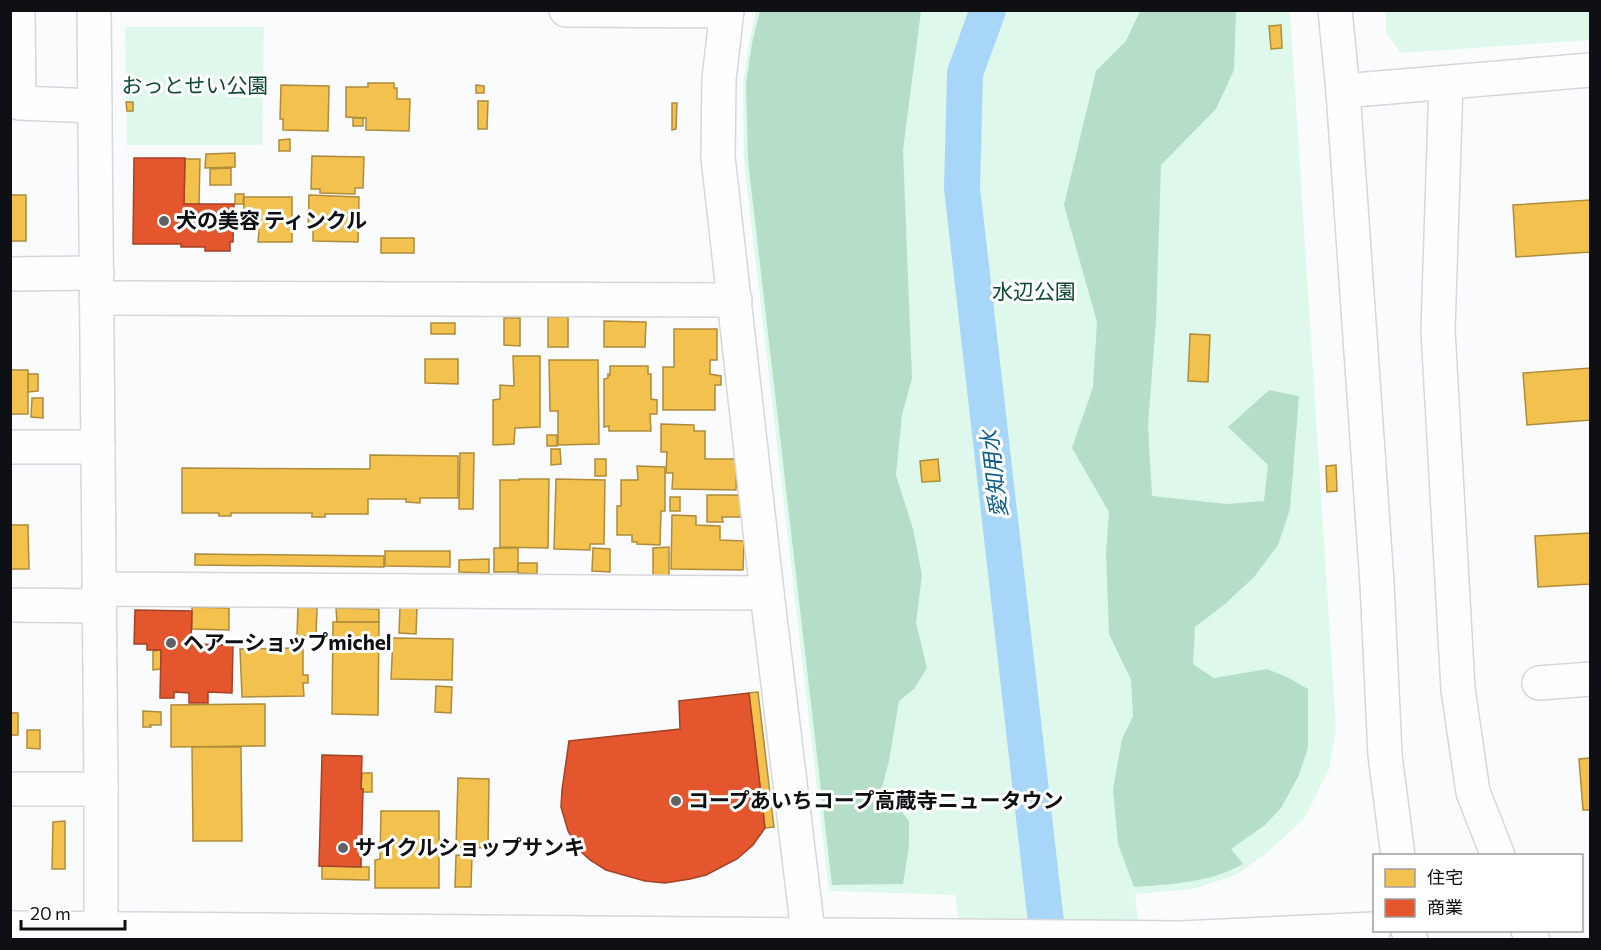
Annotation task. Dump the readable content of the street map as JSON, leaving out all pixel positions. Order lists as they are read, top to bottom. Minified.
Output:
{"water":["愛知用水"],"parks":["おっとせい公園","水辺公園"],"places":["犬の美容 ティンクル","ヘアーショップmichel","コープあいちコープ高蔵寺ニュータウン","サイクルショップサンキ"],"legend":["住宅","商業"],"scale_bar":"20 m"}
